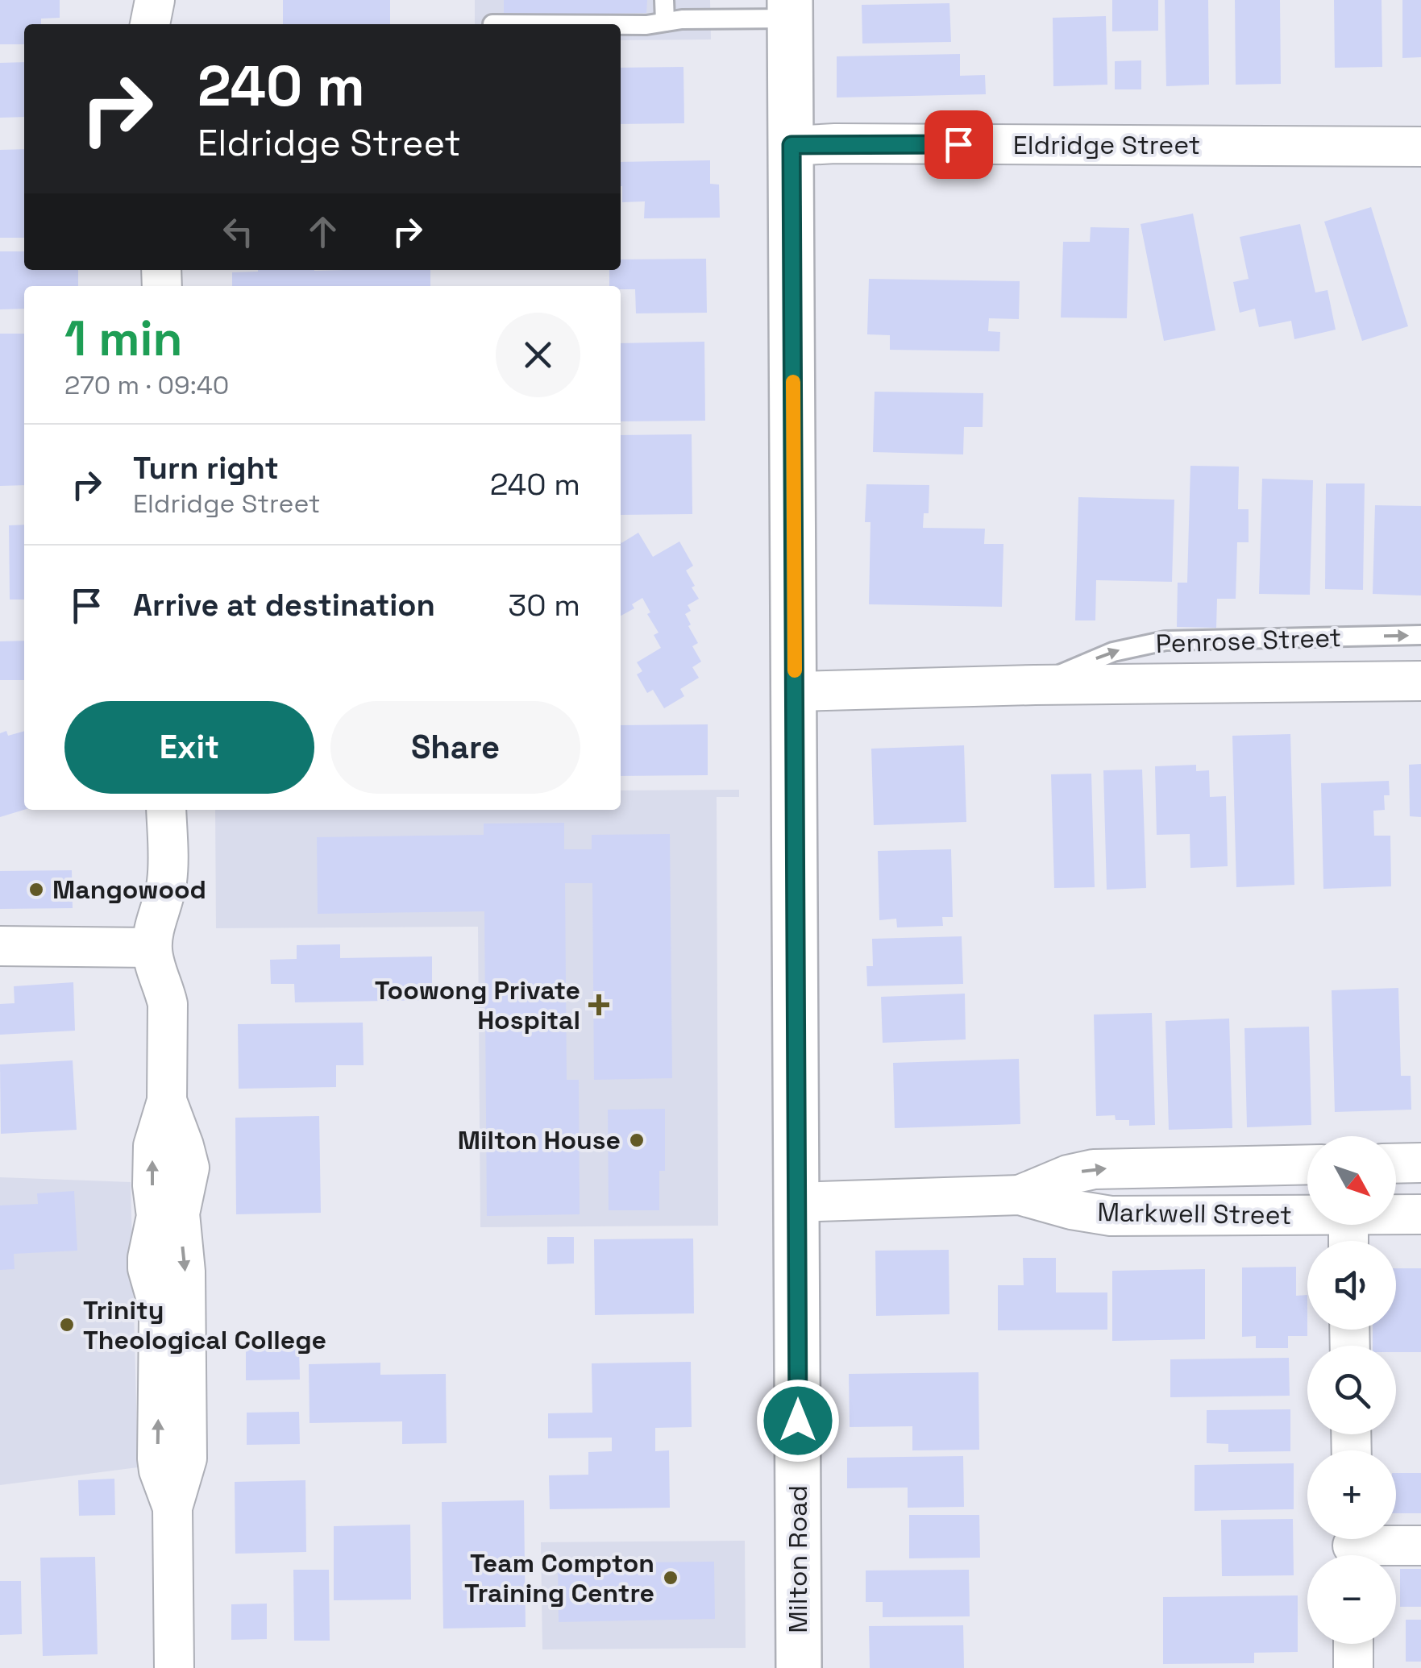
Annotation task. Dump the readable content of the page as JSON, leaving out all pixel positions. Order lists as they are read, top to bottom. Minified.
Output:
{"streets":{"main road":["Milton Road"],"street":["Eldridge Street","Penrose Street","Markwell Street"]},"crossings":[["Eldridge Street","Milton Road"],["Penrose Street","Milton Road"],["Markwell Street","Milton Road"]],"places":{"other":["Mangowood","Milton House","Trinity Theological College","Team Compton Training Centre"],"health":["Toowong Private Hospital"]},"north":"bottom right","page":{"turn":["240 m","Eldridge Street"],"heading":["1 min","270 m · 09:40"],"list":[{"name":"Turn right","note":"Eldridge Street","value":"240 m"},{"name":"Arrive at destination","value":"30 m"}],"buttons":["Exit","Share"],"map_buttons":["+","−"]}}
